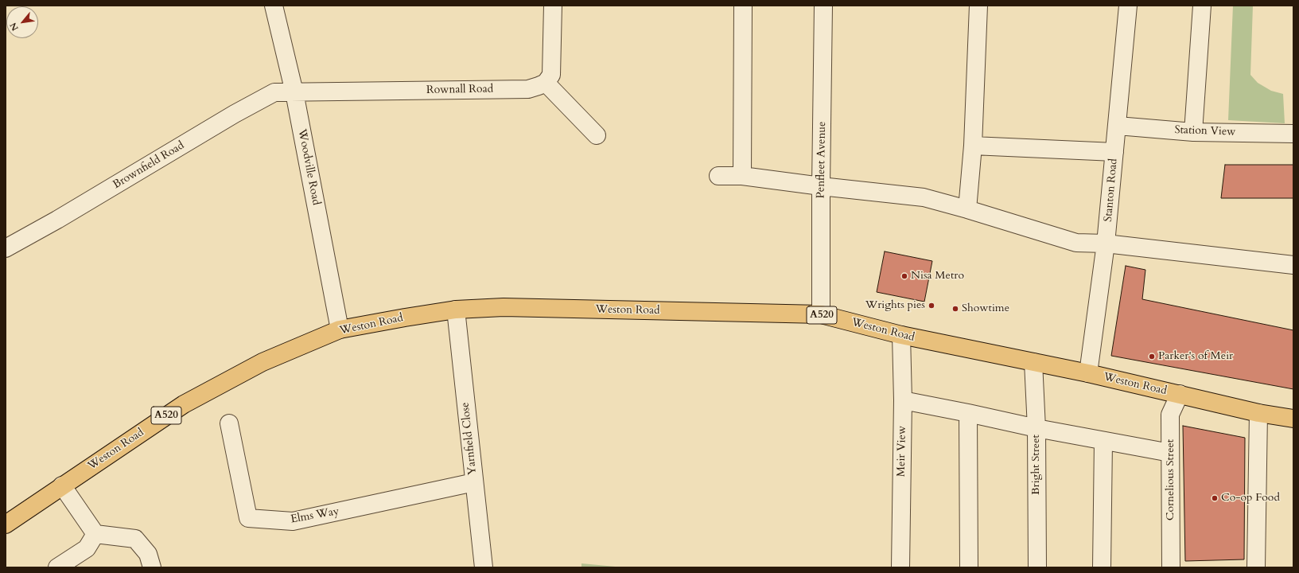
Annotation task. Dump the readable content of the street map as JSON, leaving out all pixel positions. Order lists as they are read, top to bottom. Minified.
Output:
{"streets":{"highway":["Weston Road","A520"],"street":["Rownall Road","Station View","Penfleet Avenue","Brownfield Road","Woodville Road","Stanton Road","Yarnfield Close","Meir View","Bright Street","Cornelious Street","Elms Way"]},"crossings":[["Rownall Road","Brownfield Road"],["Rownall Road","Woodville Road"],["Station View","Stanton Road"],["Penfleet Avenue","Weston Road"],["Brownfield Road","Woodville Road"],["Woodville Road","Weston Road"],["Stanton Road","Weston Road"],["Weston Road","Yarnfield Close"],["Weston Road","Meir View"],["Weston Road","Bright Street"],["Weston Road","Cornelious Street"],["Yarnfield Close","Elms Way"]],"places":["Nisa Metro","Wrights pies","Showtime","Parker's of Meir","Co-op Food"],"north":"bottom left"}
